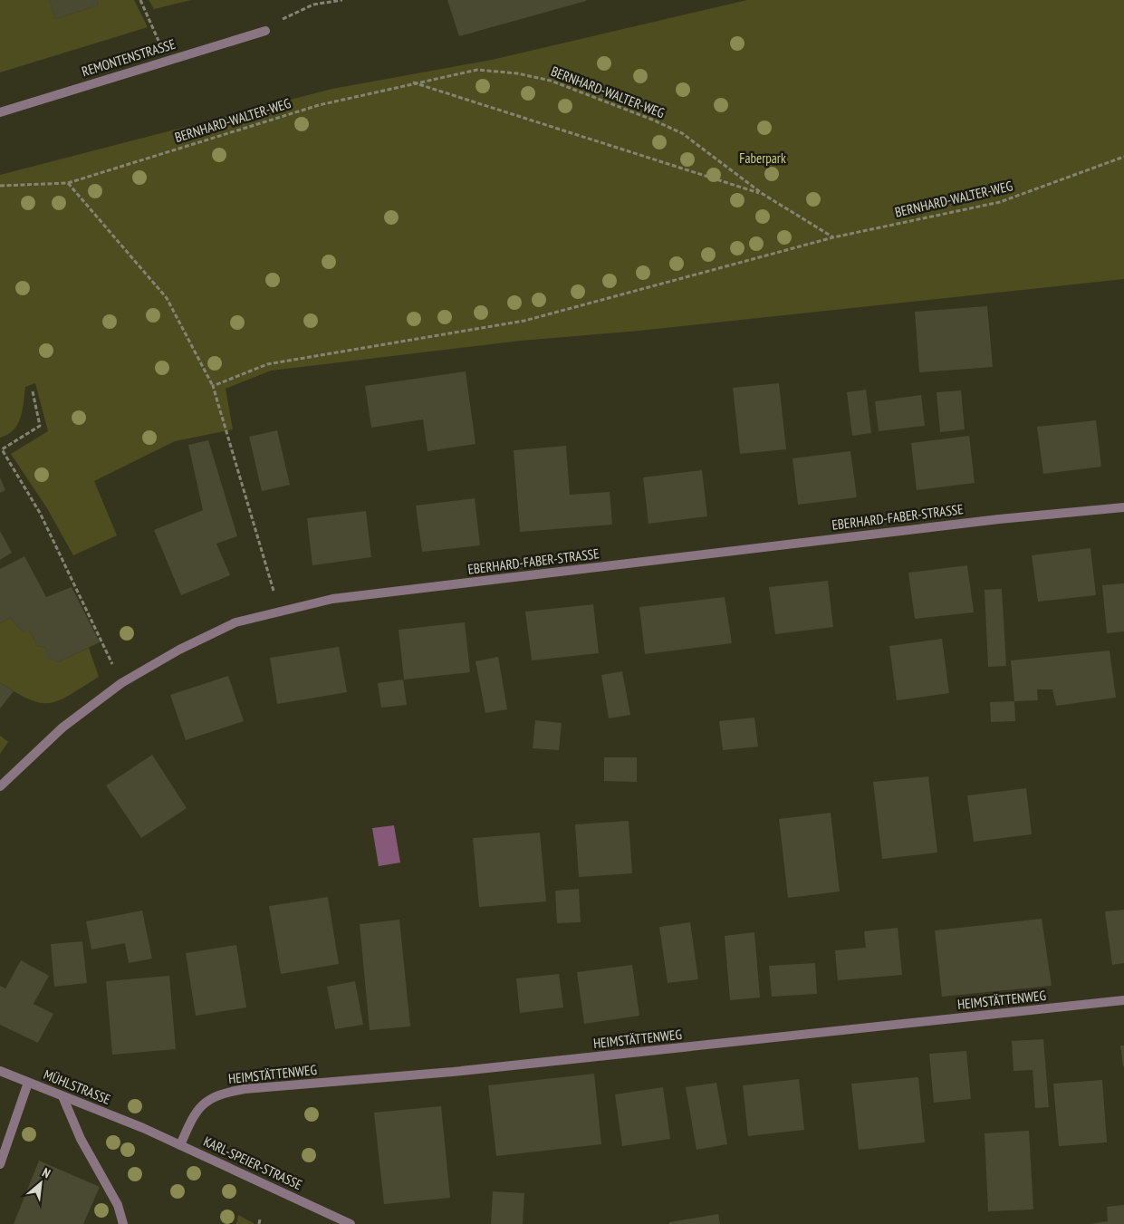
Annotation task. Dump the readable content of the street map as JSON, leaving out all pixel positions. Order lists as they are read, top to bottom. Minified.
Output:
{"streets":{"street":["REMONTENSTRASSE","EBERHARD-FABER-STRASSE","HEIMSTÄTTENWEG","MÜHLSTRASSE","KARL-SPEIER-STRASSE"],"path":["BERNHARD-WALTER-WEG"]},"crossings":[["HEIMSTÄTTENWEG","KARL-SPEIER-STRASSE"],["MÜHLSTRASSE","KARL-SPEIER-STRASSE"]],"parks":["Faberpark"],"north":"top right"}
